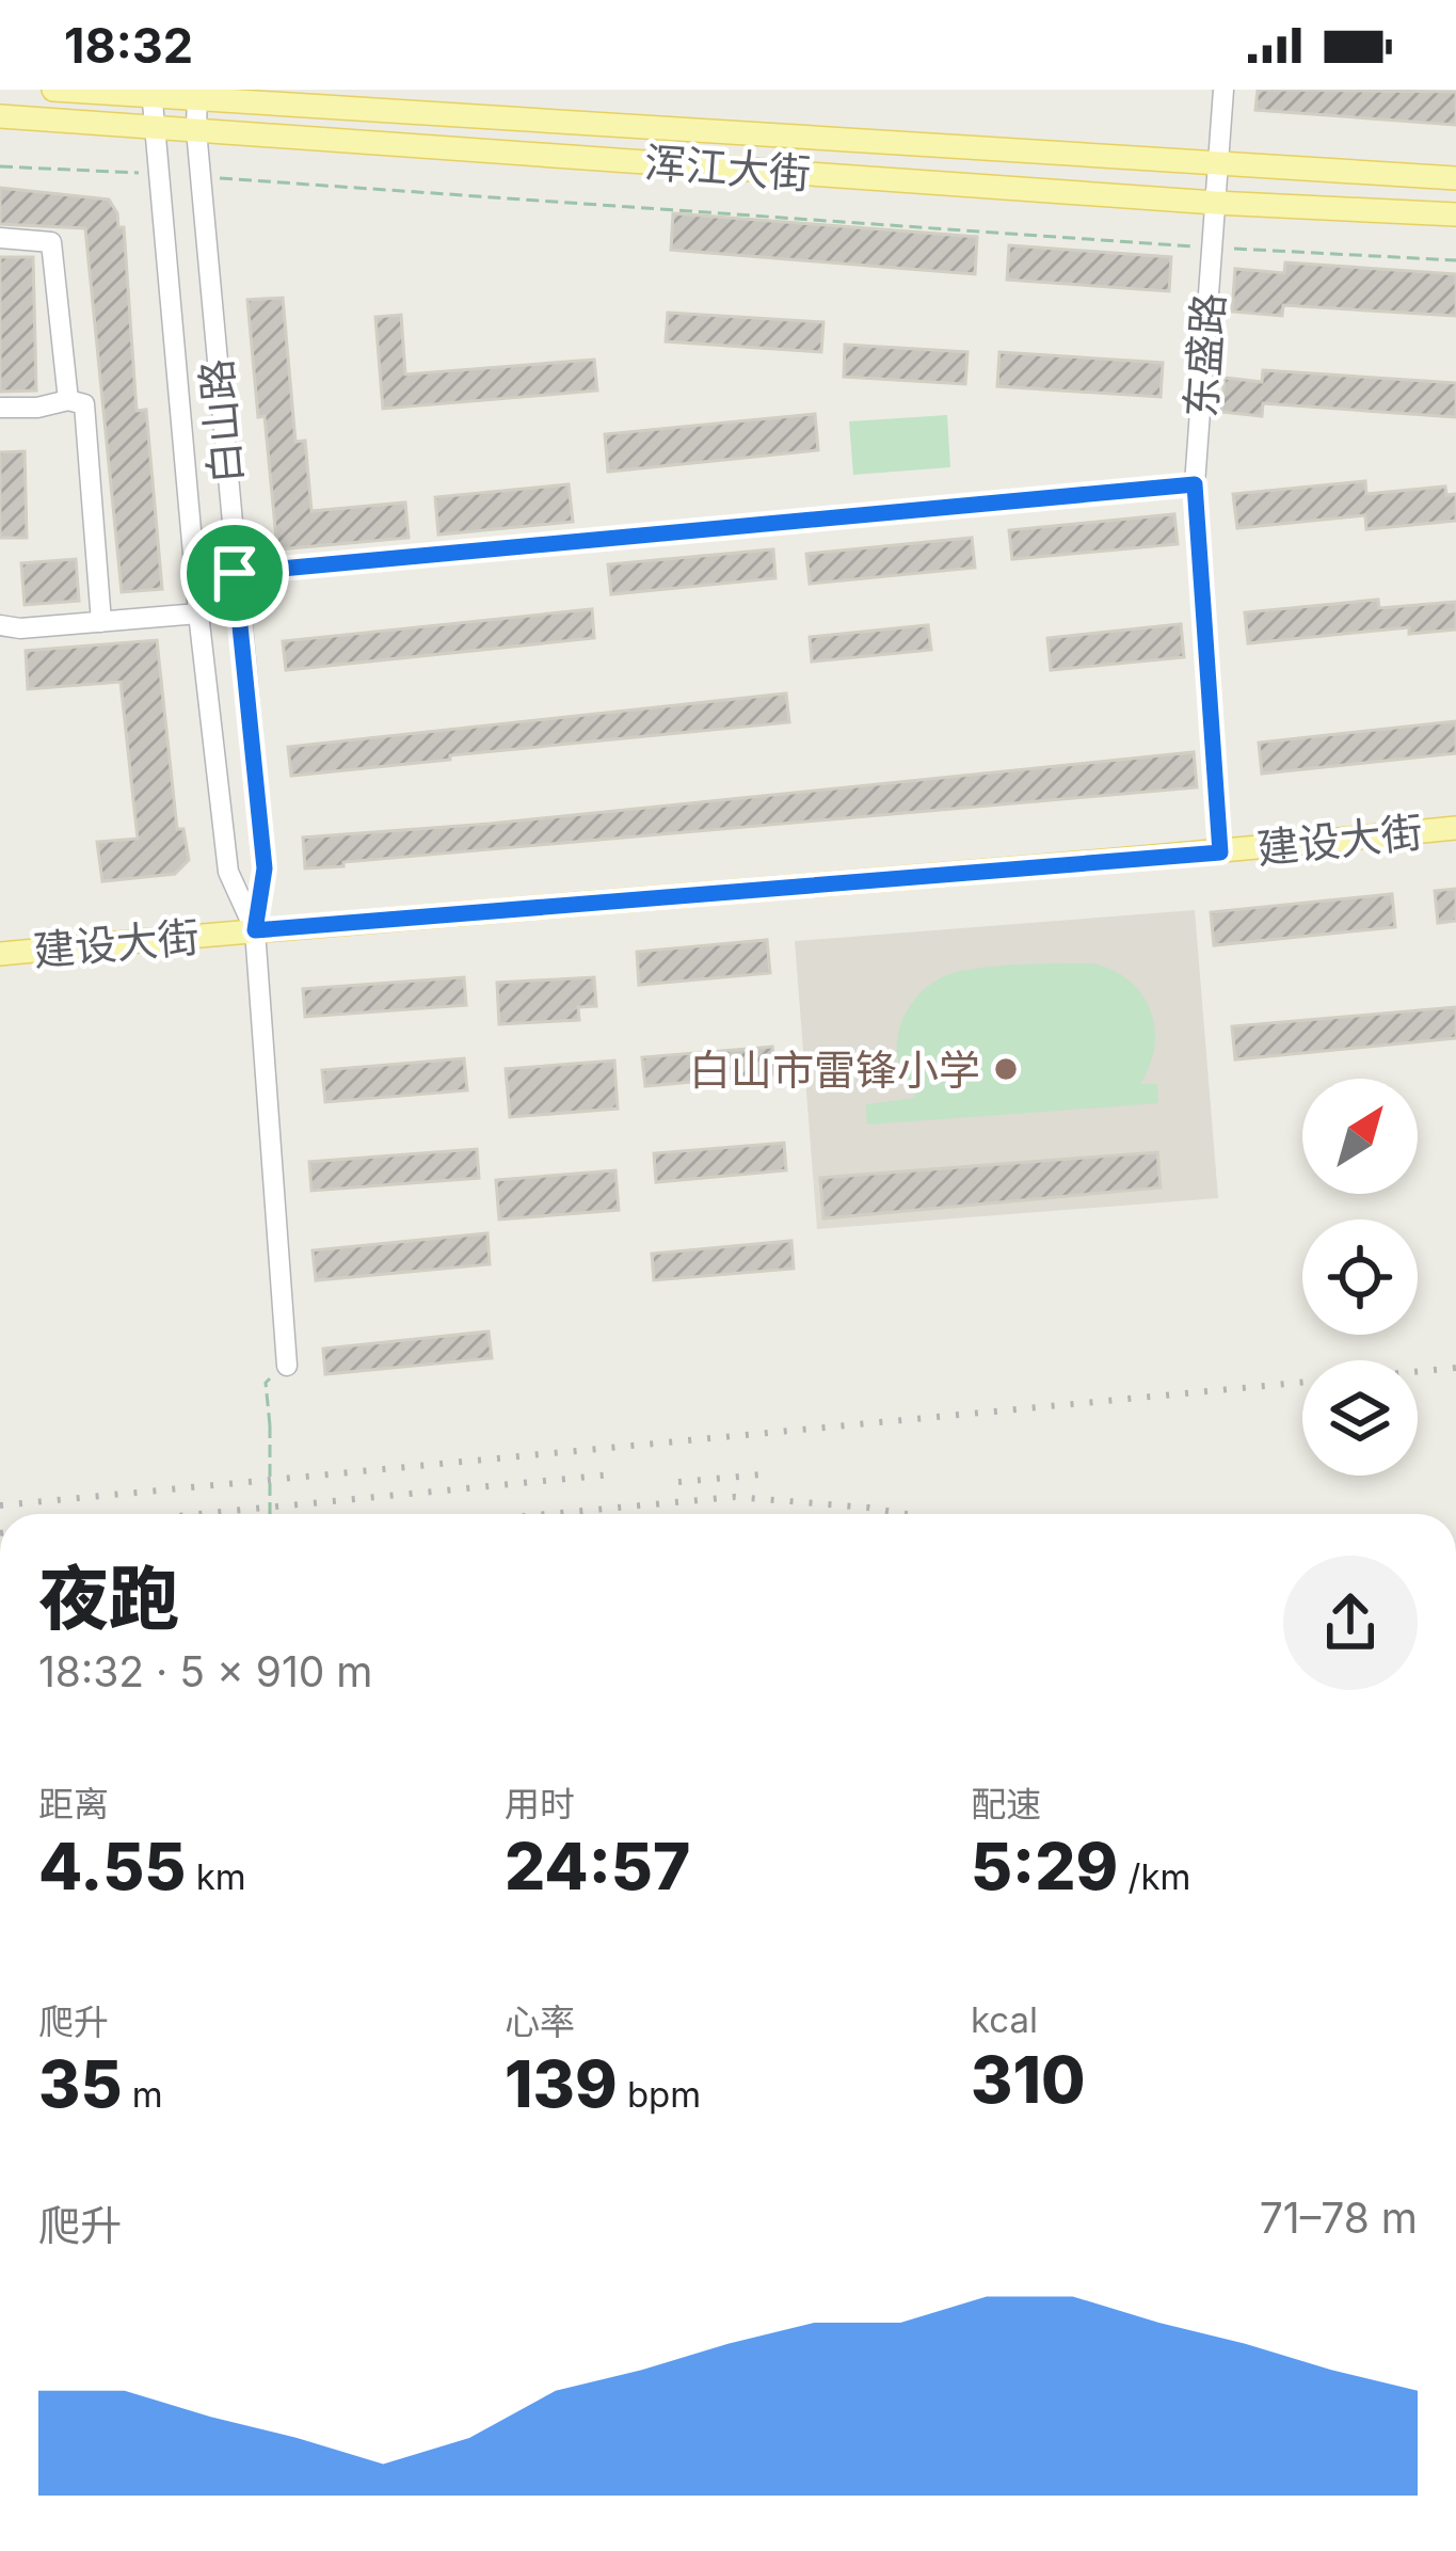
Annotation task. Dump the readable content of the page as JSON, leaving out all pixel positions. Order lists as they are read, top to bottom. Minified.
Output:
{"streets":{"main road":["浑江大街","建设大街"],"street":["东盛路","白山路"]},"crossings":[["浑江大街","东盛路"],["浑江大街","白山路"],["东盛路","建设大街"],["白山路","建设大街"]],"places":["白山市雷锋小学"],"north":"top right","page":{"status":"18:32","heading":["夜跑","18:32 · 5 × 910 m"],"stats":[["距离","4.55 km"],["用时","24:57"],["配速","5:29 /km"],["爬升","35 m"],["心率","139 bpm"],["kcal","310"]],"chart":["爬升","71–78 m"]}}
